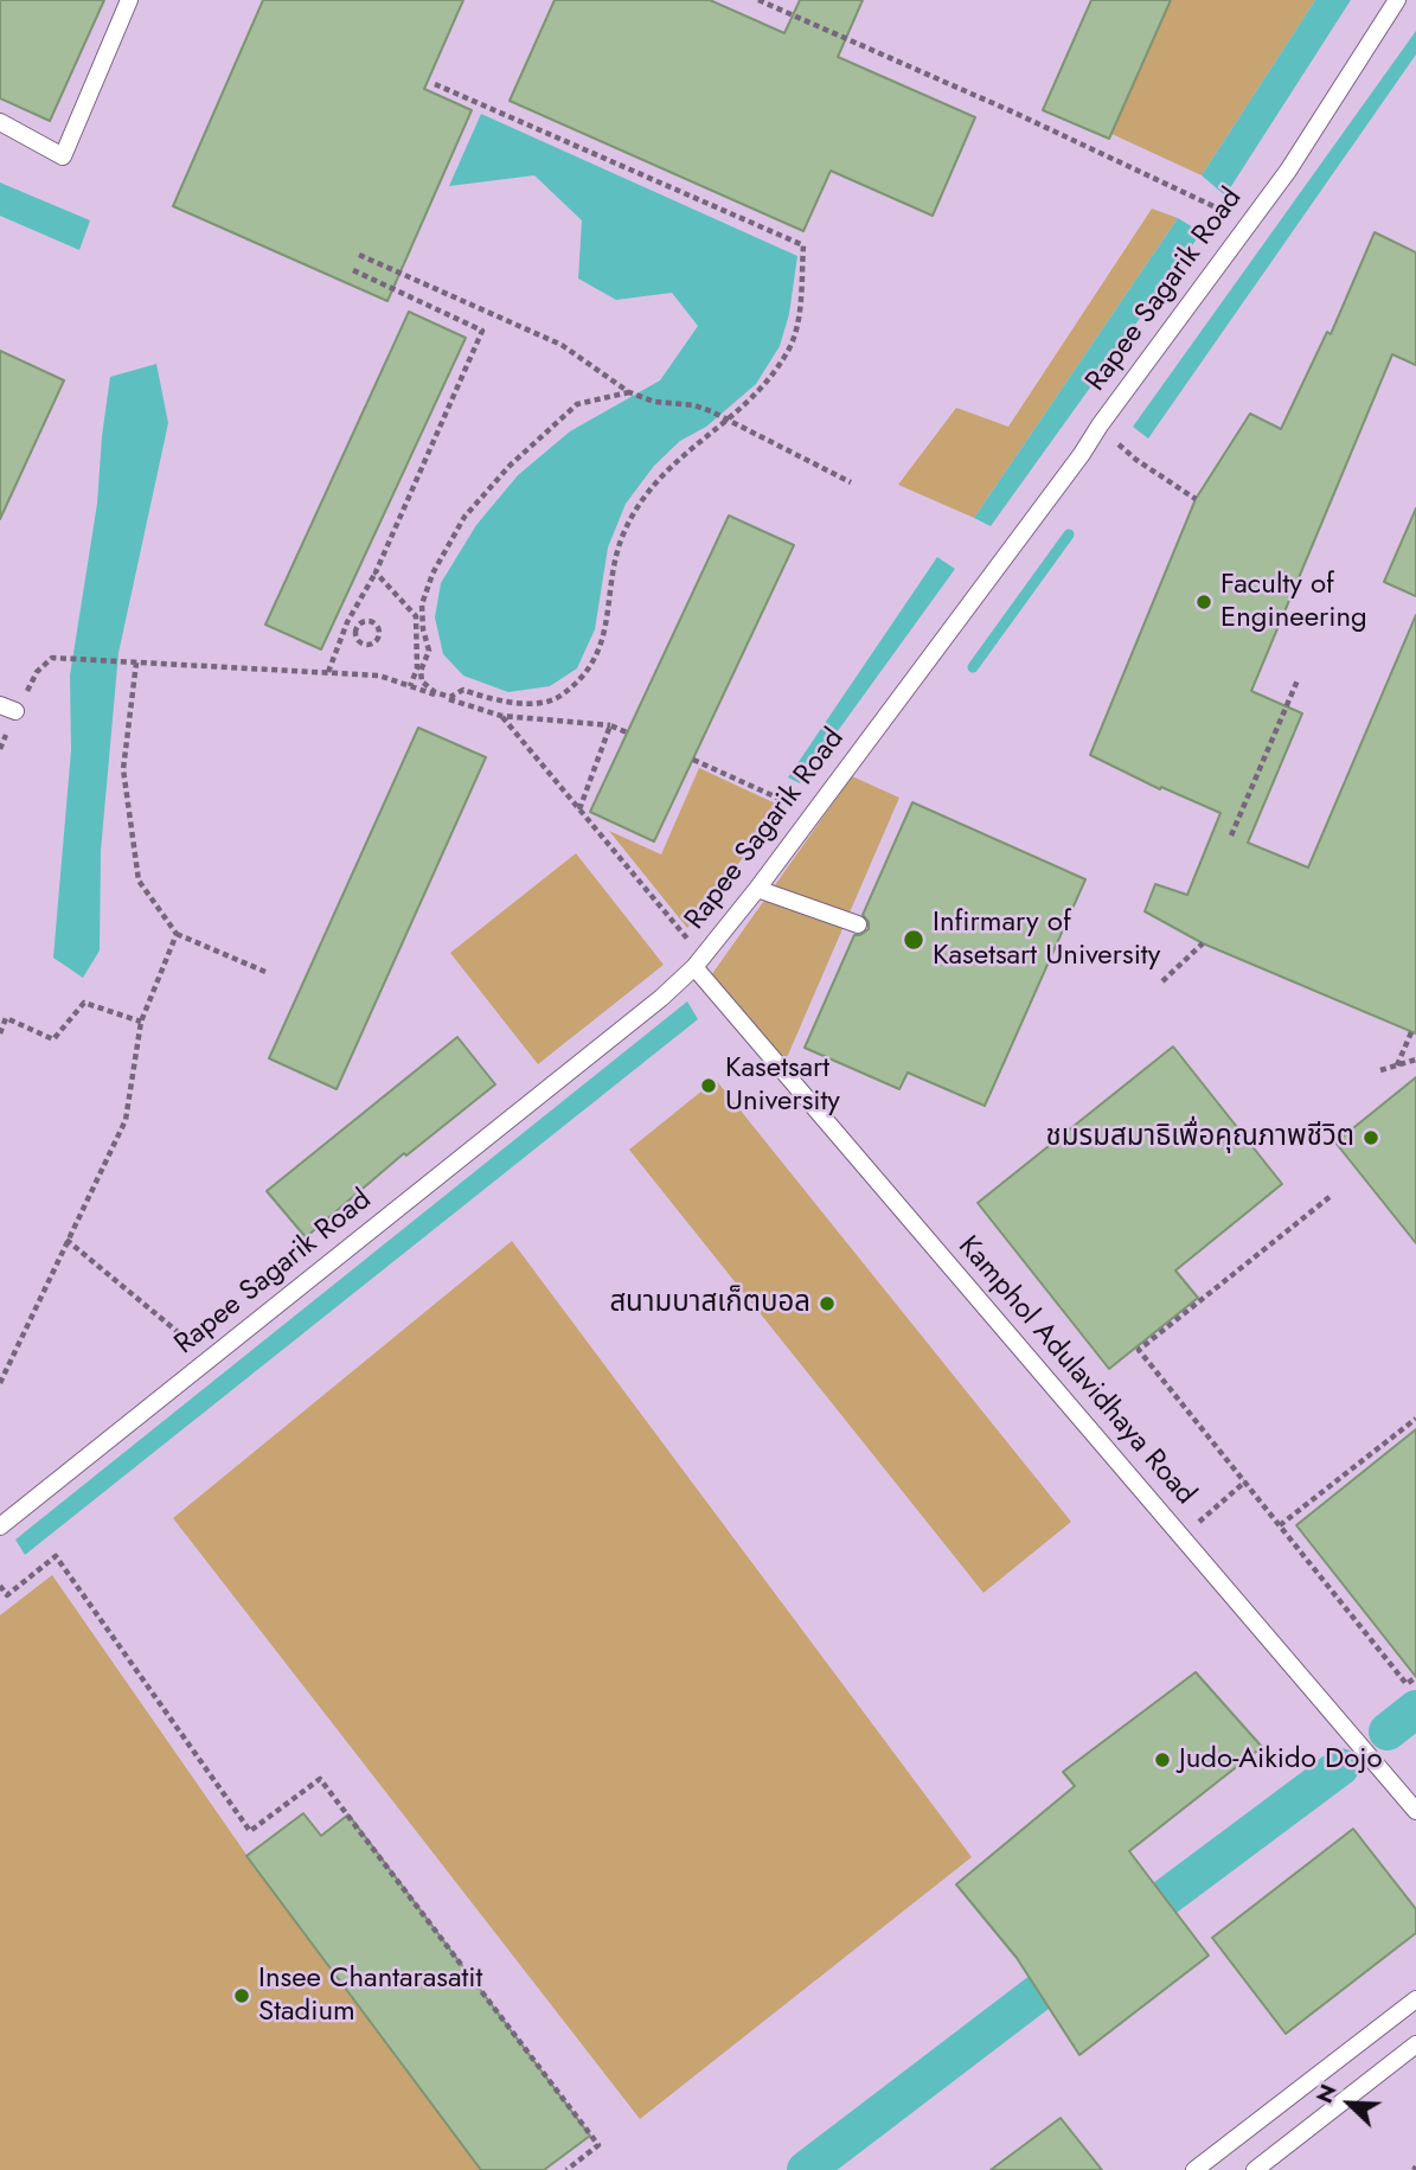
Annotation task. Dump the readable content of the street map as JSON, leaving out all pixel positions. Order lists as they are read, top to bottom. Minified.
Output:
{"streets":{"lane":["Rapee Sagarik Road","Kamphol Adulavidhaya Road"]},"crossings":[["Rapee Sagarik Road","Kamphol Adulavidhaya Road"]],"places":["Faculty of Engineering","Infirmary of Kasetsart University","Kasetsart University","ชมรมสมาธิเพื่อคุณภาพชีวิต","สนามบาสเก็ตบอล","Judo-Aikido Dojo","Insee Chantarasatit Stadium"],"north":"top left"}
